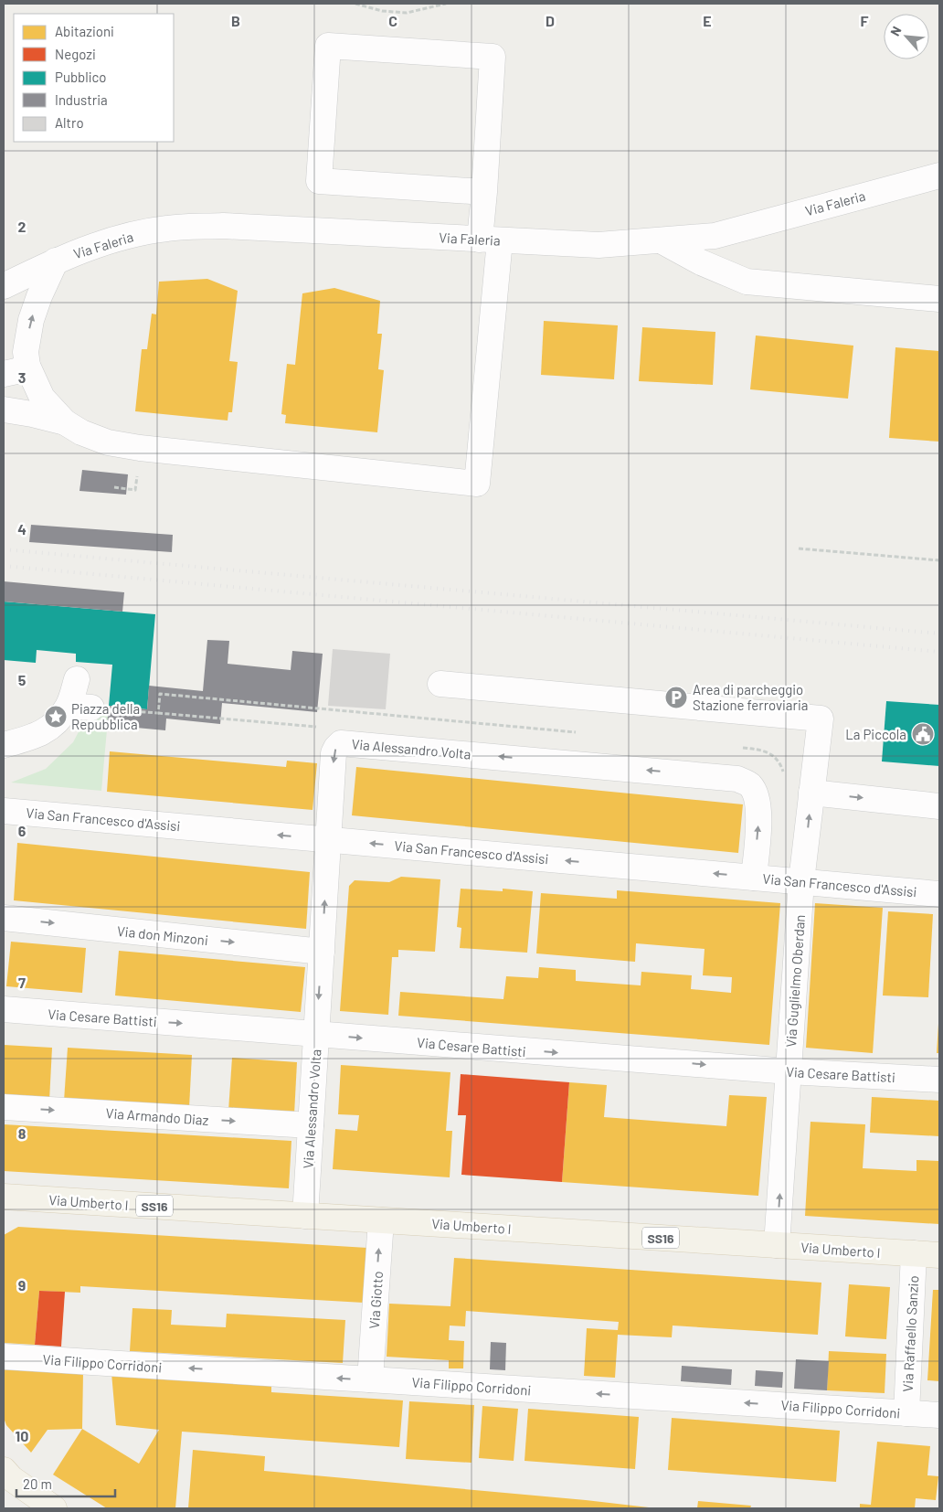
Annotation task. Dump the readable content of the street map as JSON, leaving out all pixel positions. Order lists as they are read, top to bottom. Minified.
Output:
{"streets":{"main road":["Via Umberto I","SS16"],"street":["Via Faleria","Via Alessandro Volta","Via San Francesco d'Assisi","Via don Minzoni","Via Guglielmo Oberdan","Via Cesare Battisti","Via Armando Diaz","Via Giotto","Via Raffaello Sanzio","Via Filippo Corridoni"]},"crossings":[["Via Alessandro Volta","Via San Francesco d'Assisi"],["Via Alessandro Volta","Via don Minzoni"],["Via Alessandro Volta","Via Cesare Battisti"],["Via Alessandro Volta","Via Armando Diaz"],["Via Alessandro Volta","Via Umberto I"],["Via San Francesco d'Assisi","Via Guglielmo Oberdan"],["Via Guglielmo Oberdan","Via Cesare Battisti"],["Via Guglielmo Oberdan","Via Umberto I"],["Via Umberto I","Via Giotto"],["Via Umberto I","Via Raffaello Sanzio"],["Via Giotto","Via Filippo Corridoni"],["Via Raffaello Sanzio","Via Filippo Corridoni"]],"one_way":["Via San Francesco d'Assisi","Via don Minzoni","Via Cesare Battisti","Via Armando Diaz","Via Giotto","Via Filippo Corridoni"],"places":{"parking":["Area di parcheggio Stazione ferroviaria"],"place":["Piazza della Repubblica"],"public building":["La Piccola"]},"legend":["Abitazioni","Negozi","Pubblico","Industria","Altro"],"scale_bar":"20 m","north":"top left","grid":{"columns":["B","C","D","E","F"],"rows":["2","3","4","5","6","7","8","9","10"]}}
